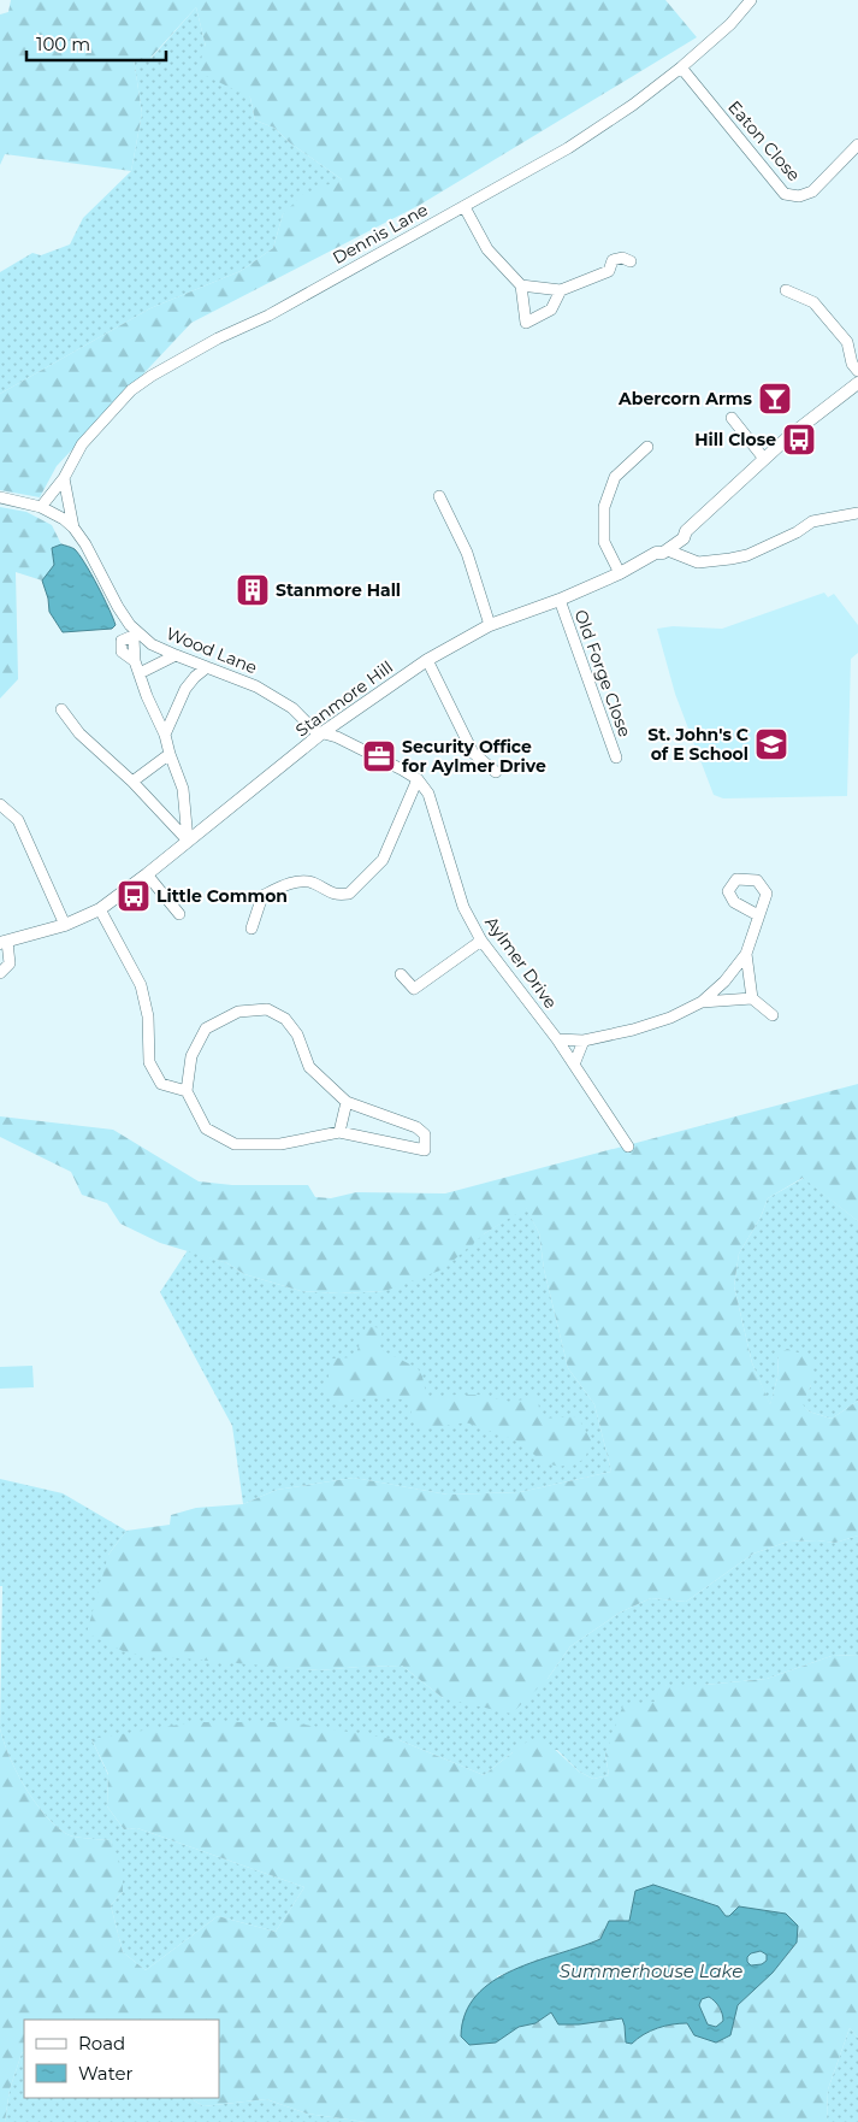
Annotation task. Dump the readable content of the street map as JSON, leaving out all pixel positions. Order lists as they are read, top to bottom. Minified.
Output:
{"streets":{"main road":["Stanmore Hill"],"street":["Eaton Close","Dennis Lane","Wood Lane","Old Forge Close","Aylmer Drive"]},"crossings":[["Eaton Close","Dennis Lane"],["Dennis Lane","Wood Lane"],["Wood Lane","Stanmore Hill"],["Old Forge Close","Stanmore Hill"]],"water":["Summerhouse Lake"],"places":{"bar":["Abercorn Arms"],"bus stop":["Hill Close","Little Common"],"building":["Stanmore Hall"],"school or university":["St. John's C of E School"],"office":["Security Office for Aylmer Drive"]},"legend":["Road","Water"],"scale_bar":"100 m"}
